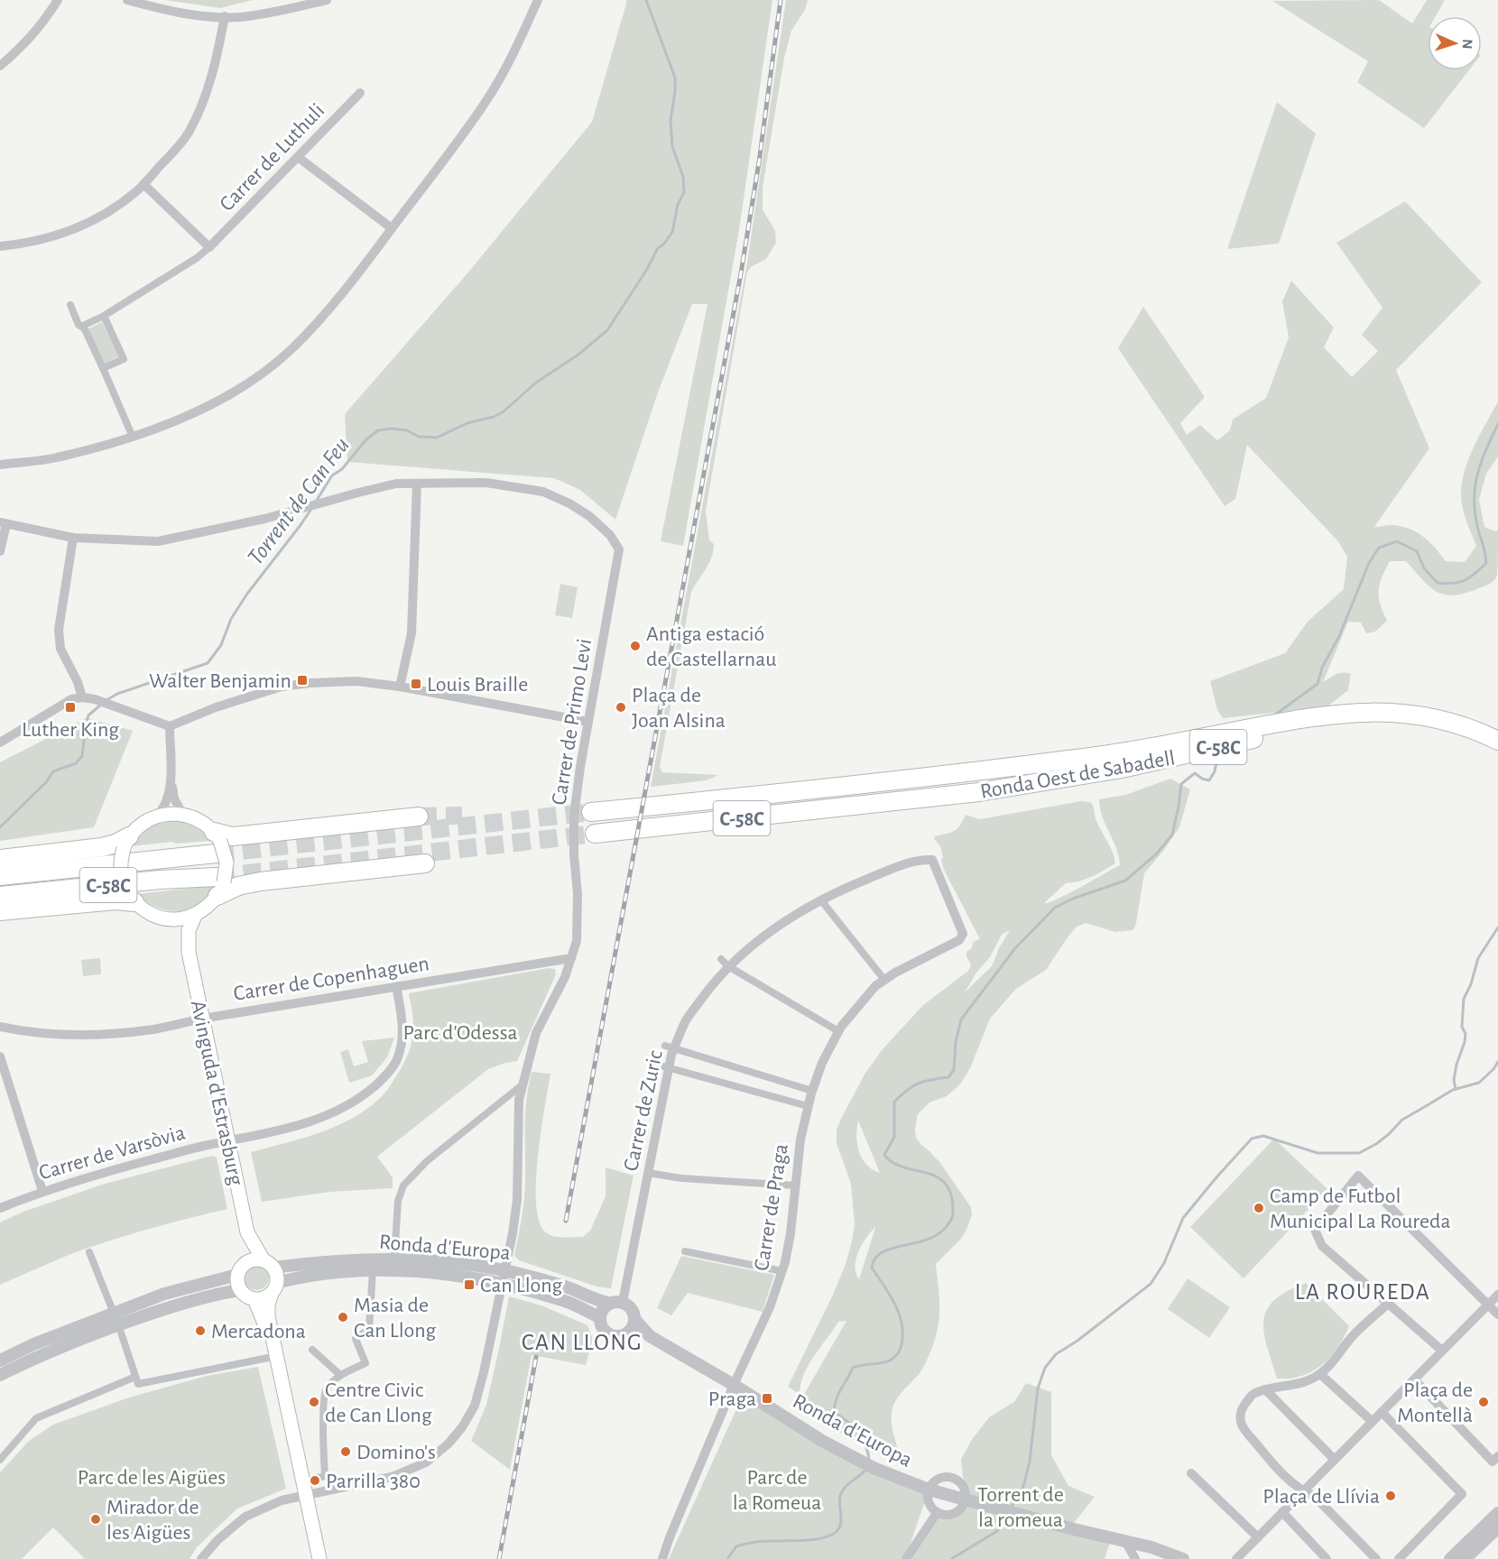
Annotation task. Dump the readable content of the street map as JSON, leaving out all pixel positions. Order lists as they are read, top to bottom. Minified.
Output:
{"streets":{"highway":["C-58C","Ronda Oest de Sabadell"],"main road":["Avinguda d'Estrasburg"],"street":["Carrer de Luthuli","Carrer de Primo Levi","Carrer de Copenhaguen","Carrer de Zuric","Carrer de Varsòvia","Carrer de Praga","Ronda d'Europa"]},"crossings":[["Carrer de Primo Levi","Carrer de Copenhaguen"],["Carrer de Primo Levi","Ronda d'Europa"],["C-58C","Avinguda d'Estrasburg"],["Carrer de Copenhaguen","Avinguda d'Estrasburg"],["Carrer de Copenhaguen","Carrer de Varsòvia"],["Avinguda d'Estrasburg","Carrer de Varsòvia"],["Avinguda d'Estrasburg","Ronda d'Europa"],["Carrer de Zuric","Carrer de Praga"],["Carrer de Zuric","Ronda d'Europa"],["Carrer de Praga","Ronda d'Europa"]],"districts":["LA ROUREDA","CAN LLONG"],"water":["Torrent de Can Feu"],"parks":["Parc d'Odessa","Parc de les Aigües","Parc de la Romeua","Torrent de la romeua"],"places":{"other":["Antiga estació de Castellarnau","Plaça de Joan Alsina","Camp de Futbol Municipal La Roureda","Masia de Can Llong","Mercadona","Centre Civic de Can Llong","Plaça de Montellà","Domino's","Parrilla 380","Plaça de Llívia","Mirador de les Aigües"],"transit":["Walter Benjamin","Louis Braille","Luther King","Can Llong","Praga"]},"north":"right"}
